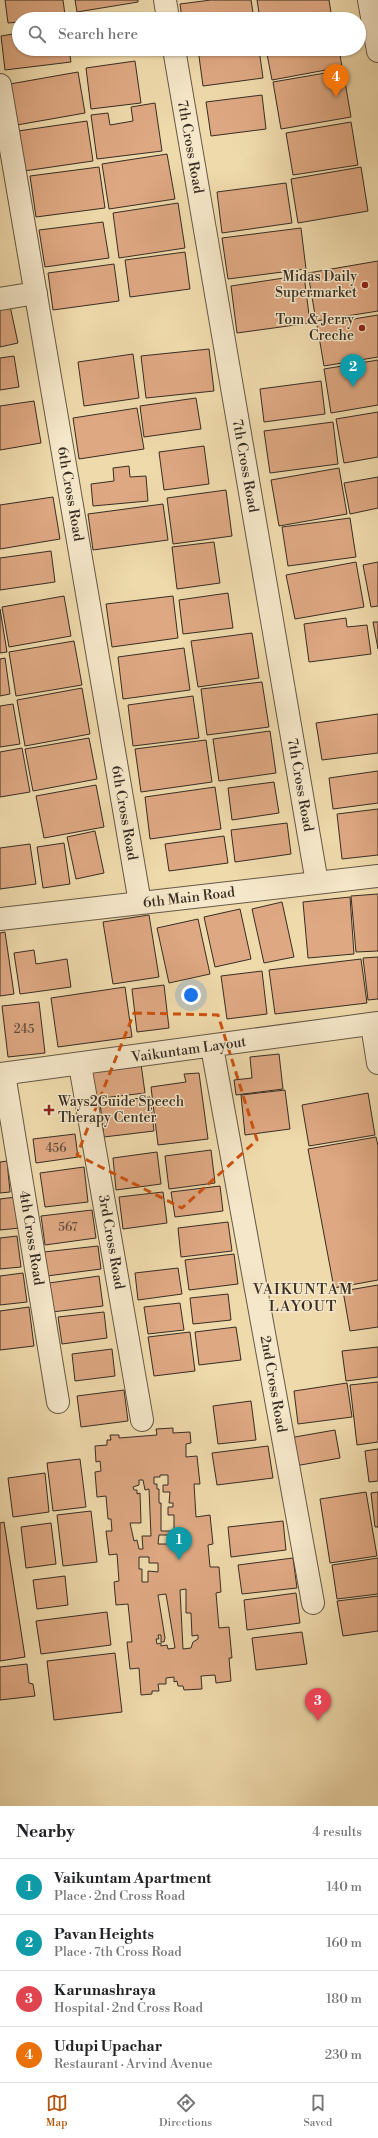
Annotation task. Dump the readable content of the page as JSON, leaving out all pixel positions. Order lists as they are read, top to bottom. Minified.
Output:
{"streets":{"street":["7th Cross Road","6th Cross Road","6th Main Road","Vaikuntam Layout","4th Cross Road","3rd Cross Road","2nd Cross Road"]},"crossings":[["7th Cross Road","6th Main Road"],["6th Cross Road","6th Main Road"],["Vaikuntam Layout","4th Cross Road"],["Vaikuntam Layout","3rd Cross Road"],["Vaikuntam Layout","2nd Cross Road"]],"districts":["VAIKUNTAM LAYOUT"],"places":{"other":["Midas Daily Supermarket","Tom & Jerry Creche"],"health":["Ways2Guide Speech Therapy Center"]},"house_numbers":["245","456","567"],"page":{"search":"Search here","pins":["4","2","1","3"],"heading":["Nearby","4 results"],"list":[{"mark":"1","name":"Vaikuntam Apartment","note":"Place · 2nd Cross Road","value":"140 m"},{"mark":"2","name":"Pavan Heights","note":"Place · 7th Cross Road","value":"160 m"},{"mark":"3","name":"Karunashraya","note":"Hospital · 2nd Cross Road","value":"180 m"},{"mark":"4","name":"Udupi Upachar","note":"Restaurant · Arvind Avenue","value":"230 m"}],"nav":["Map","Directions","Saved"]}}
